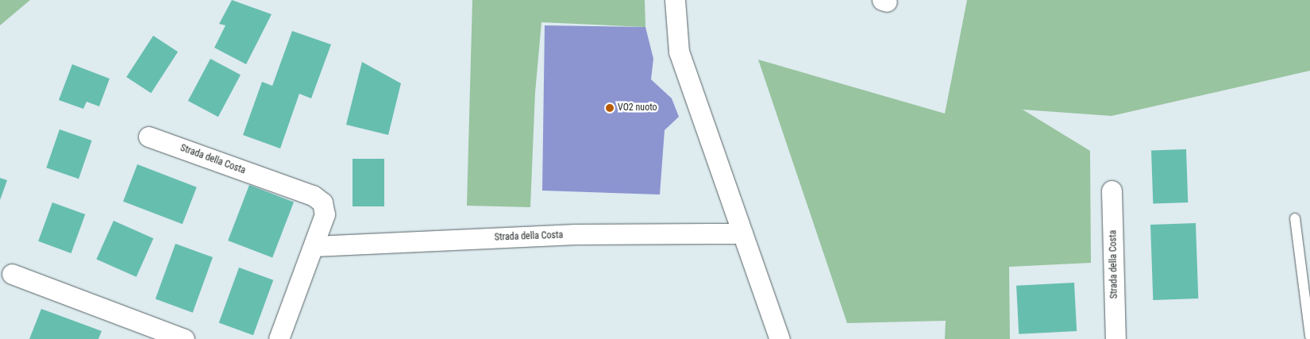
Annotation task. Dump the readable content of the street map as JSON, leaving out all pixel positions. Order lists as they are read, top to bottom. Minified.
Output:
{"streets":{"street":["Strada della Costa"]},"places":["VO2 nuoto"]}
